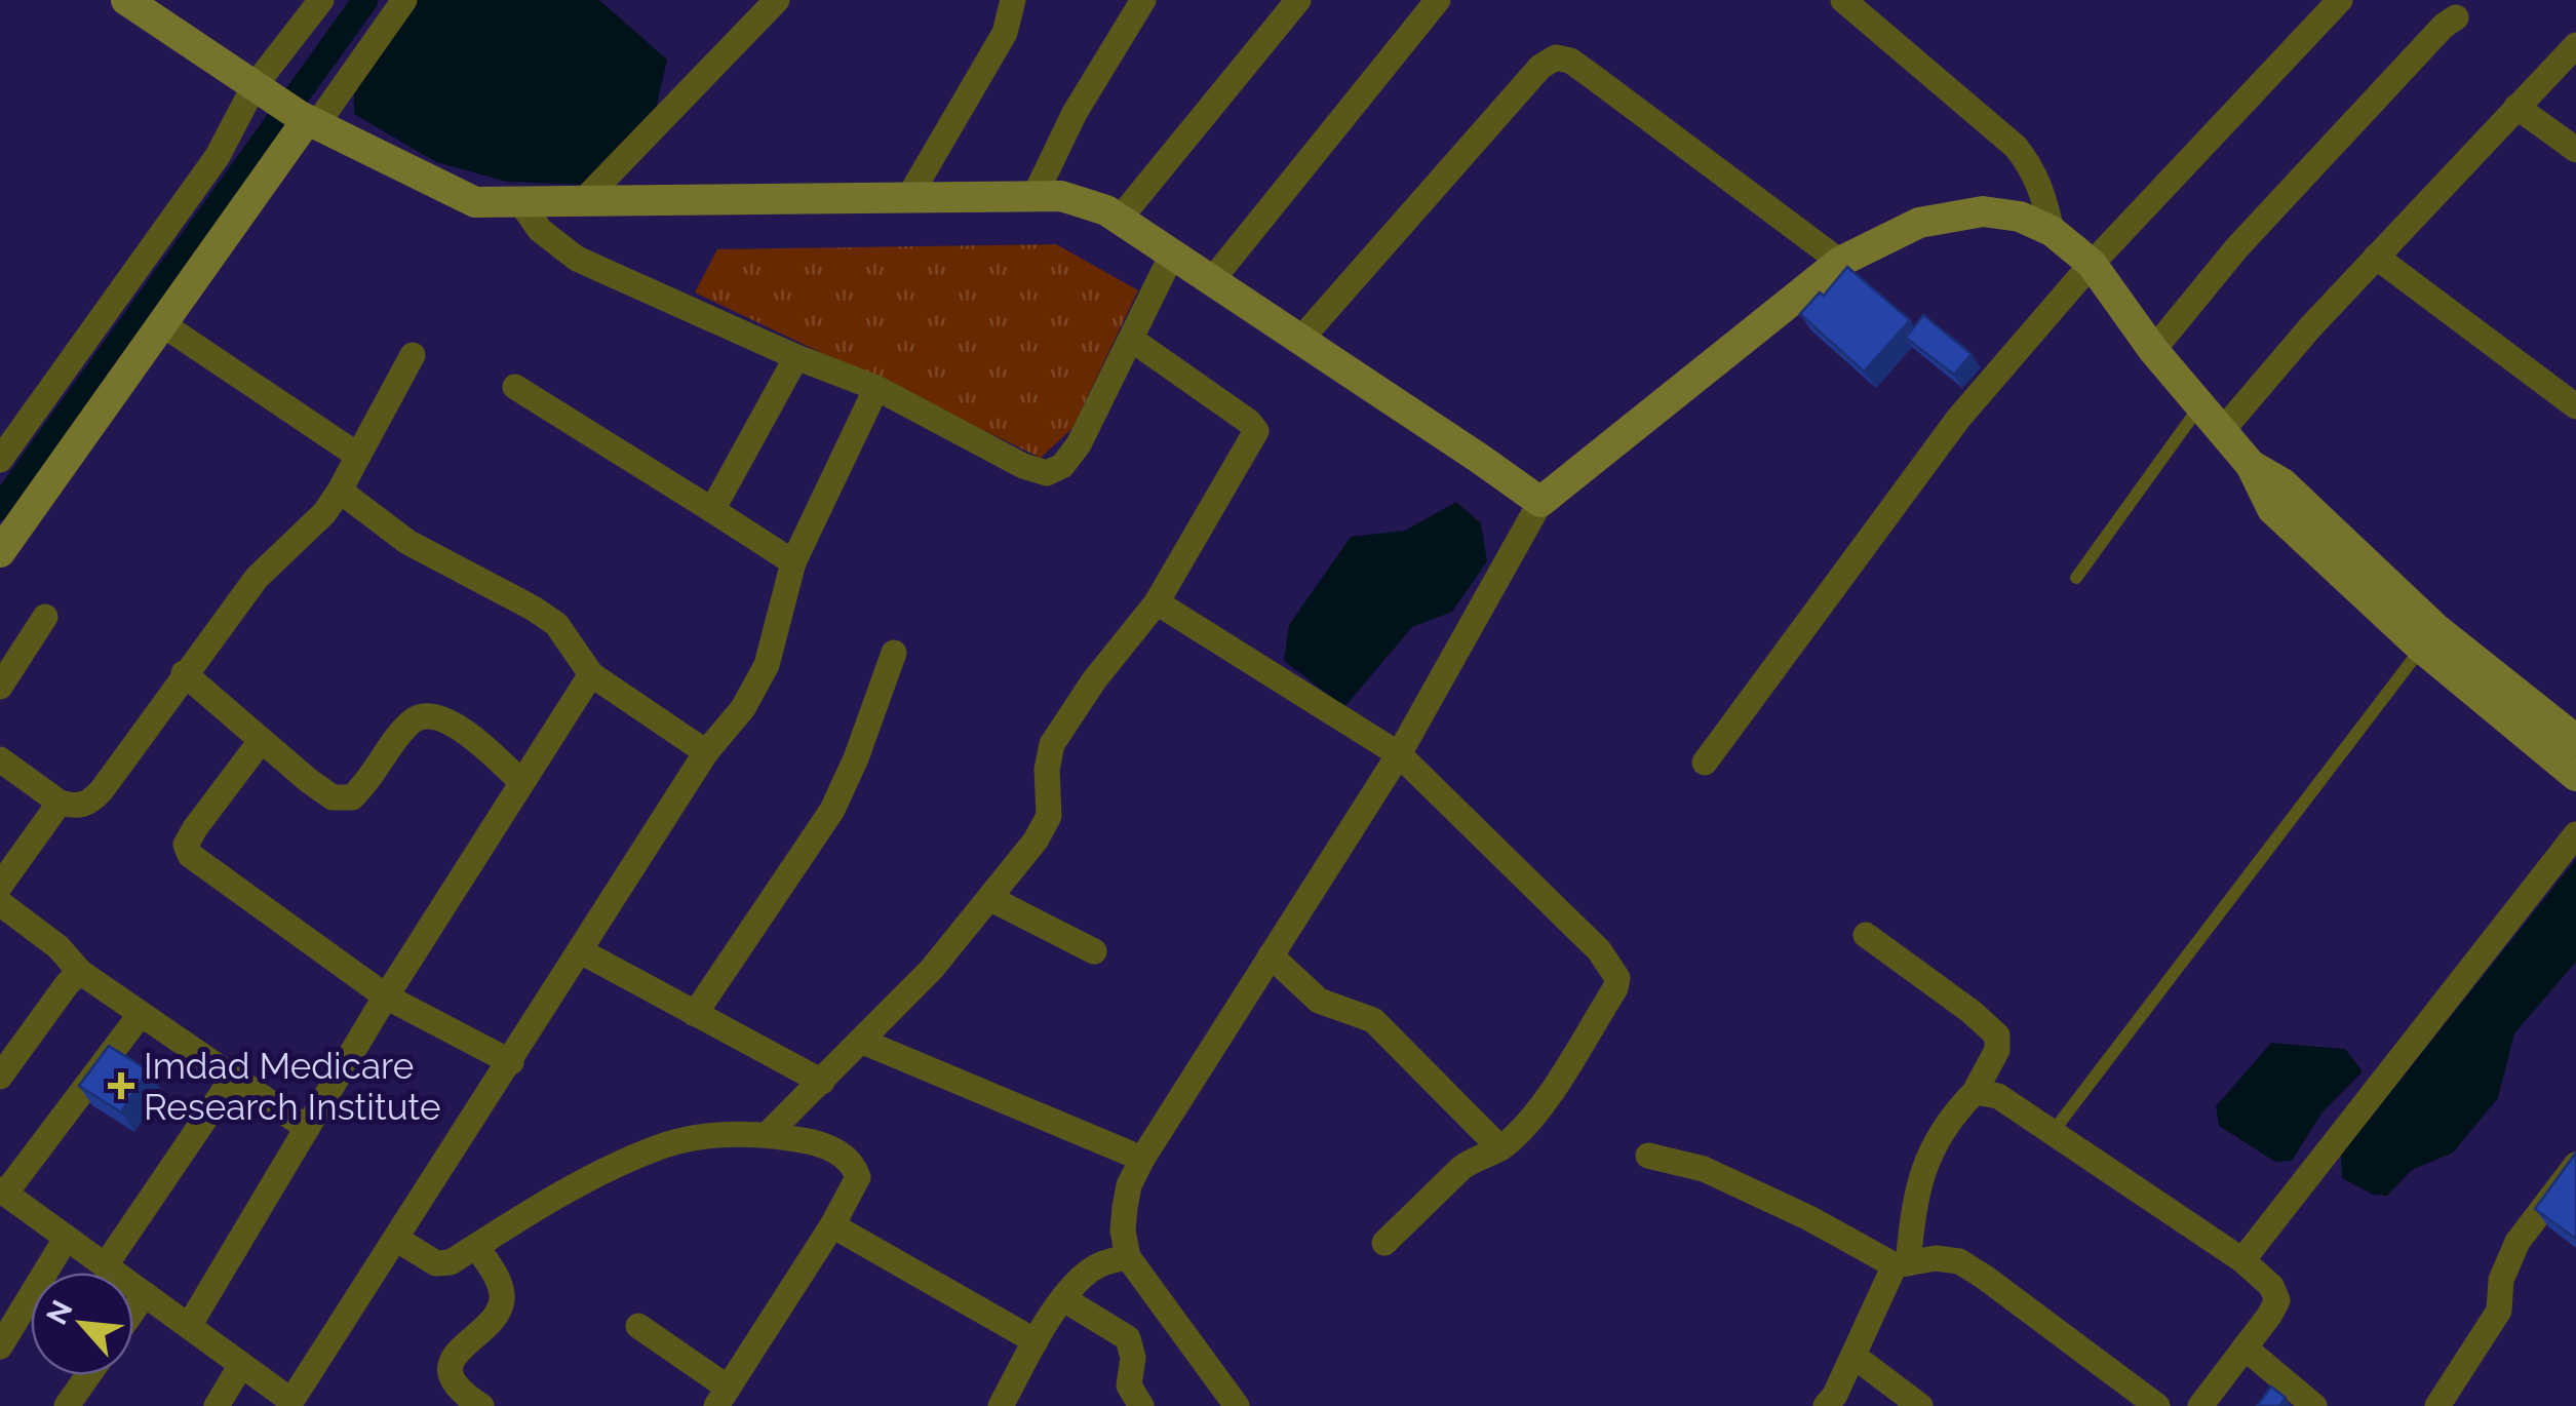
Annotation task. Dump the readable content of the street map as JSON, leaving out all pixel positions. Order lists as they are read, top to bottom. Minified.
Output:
{"places":{"health":["Imdad Medicare Research Institute"]},"north":"top left"}
